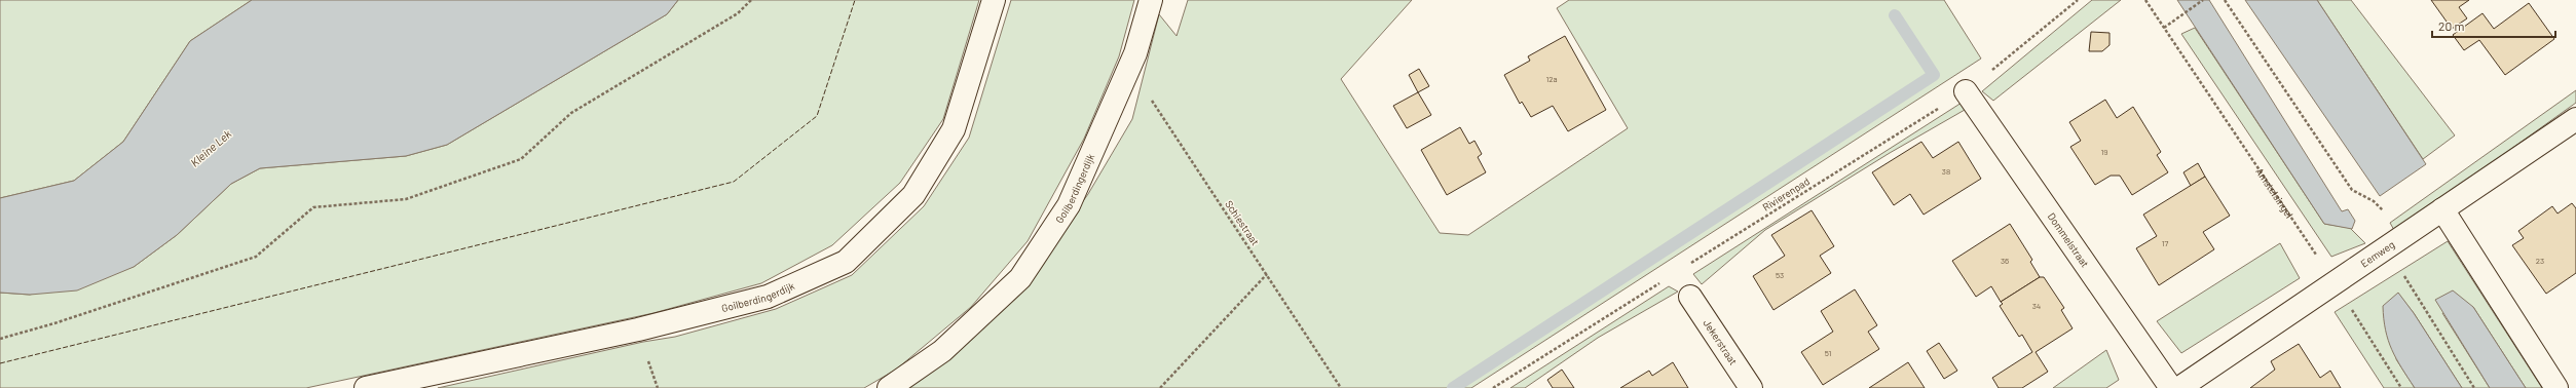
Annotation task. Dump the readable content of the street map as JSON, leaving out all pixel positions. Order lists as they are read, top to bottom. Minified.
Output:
{"streets":{"street":["Goilberdingerdijk","Dommelstraat","Eemweg","Jekerstraat"],"path":["Amstelsingel","Rivierenpad","Schiestraat"]},"crossings":[["Goilberdingerdijk","Schiestraat"],["Amstelsingel","Eemweg"],["Rivierenpad","Dommelstraat"]],"water":["Kleine Lek"],"house_numbers":["12a","19","38","17","36","23","53","34","51"],"scale_bar":"20 m"}
